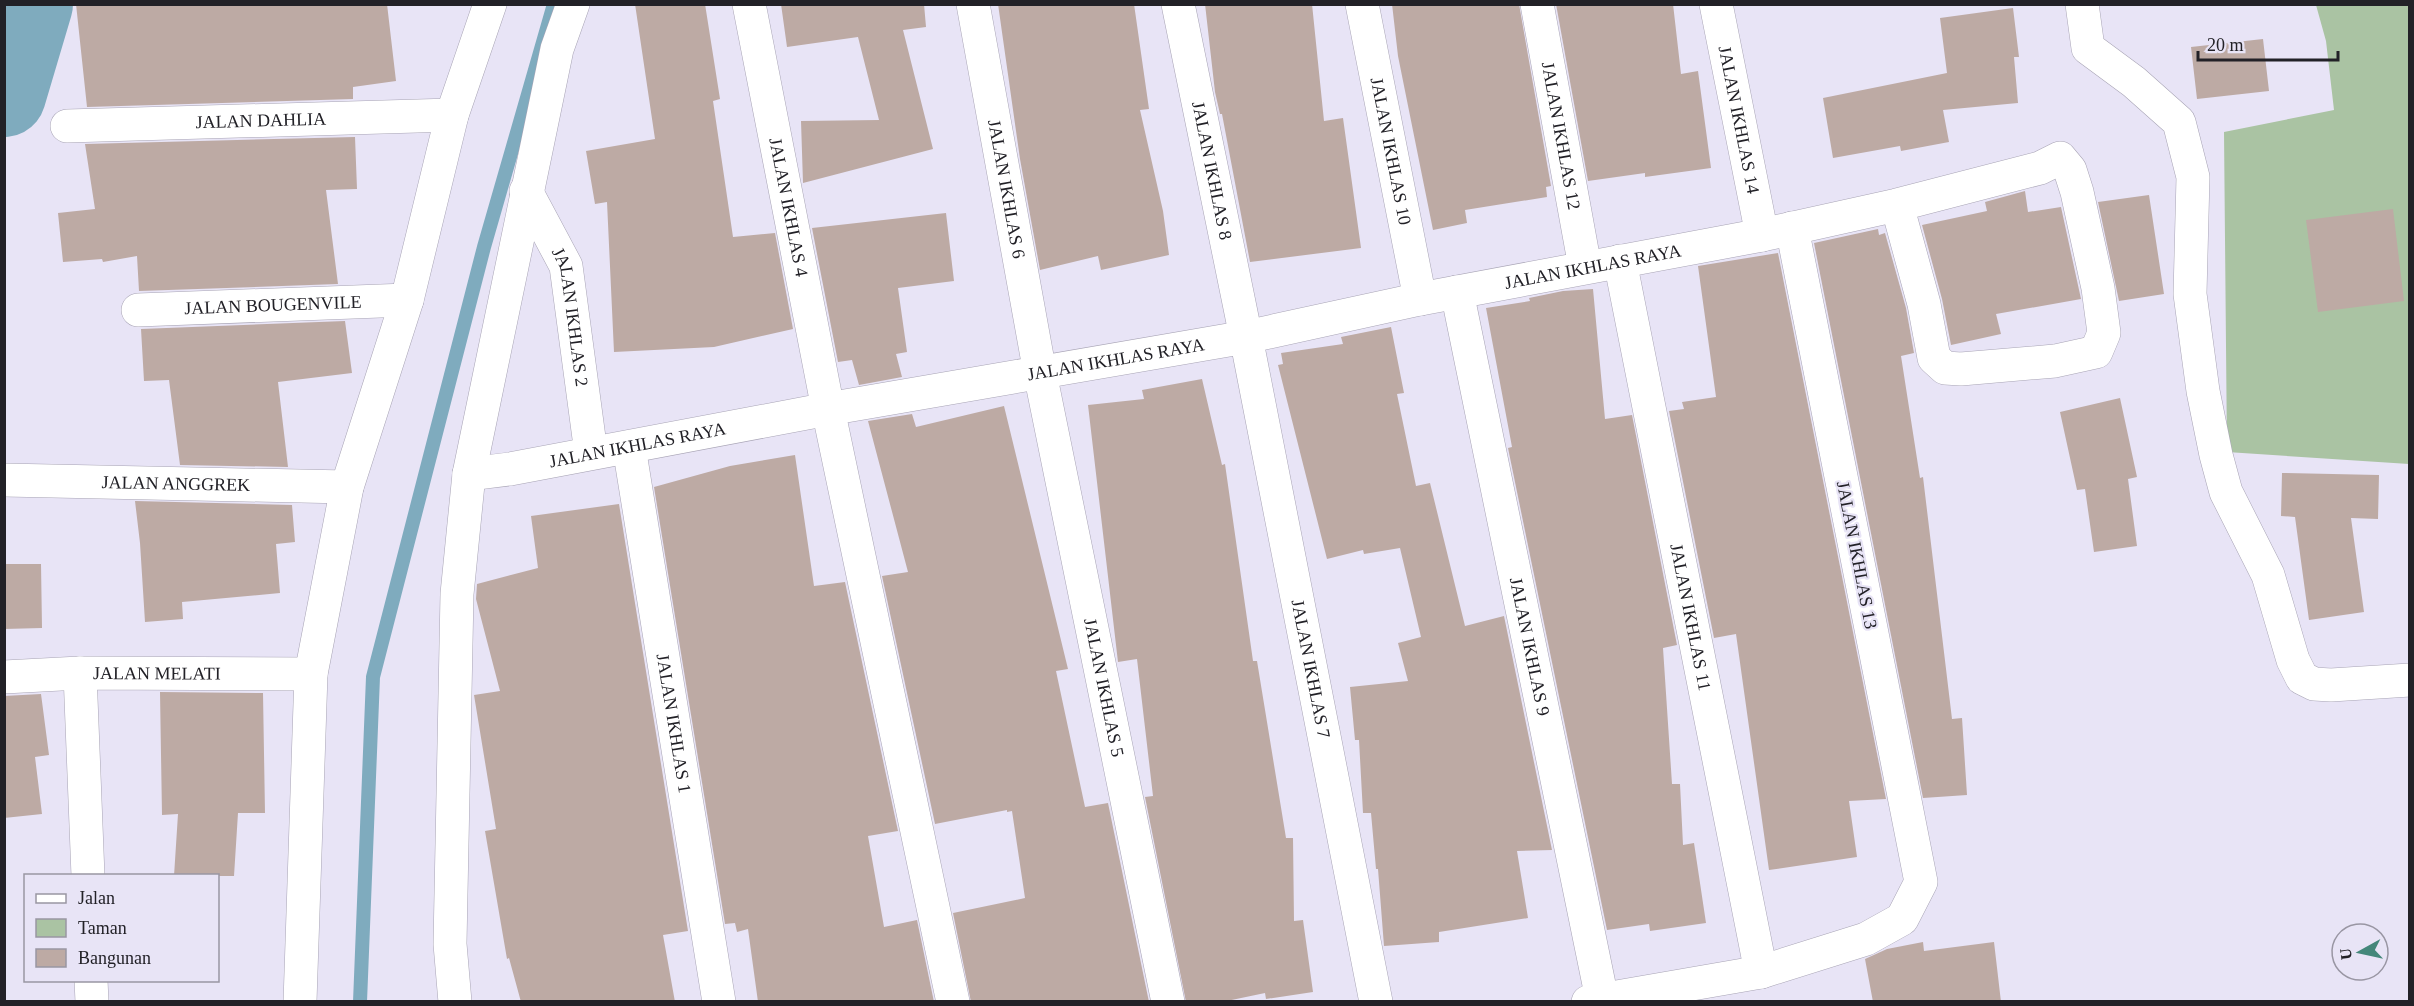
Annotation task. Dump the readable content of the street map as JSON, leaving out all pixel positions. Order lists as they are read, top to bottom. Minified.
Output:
{"streets":{"street":["JALAN DAHLIA","JALAN IKHLAS 14","JALAN IKHLAS 12","JALAN IKHLAS 10","JALAN IKHLAS 8","JALAN IKHLAS 6","JALAN IKHLAS 4","JALAN IKHLAS RAYA","JALAN BOUGENVILE","JALAN IKHLAS 2","JALAN ANGGREK","JALAN IKHLAS 13","JALAN IKHLAS 11","JALAN IKHLAS 9","JALAN IKHLAS 7","JALAN MELATI","JALAN IKHLAS 5","JALAN IKHLAS 1"]},"crossings":[["JALAN IKHLAS 14","JALAN IKHLAS RAYA"],["JALAN IKHLAS 14","JALAN IKHLAS 13"],["JALAN IKHLAS 12","JALAN IKHLAS RAYA"],["JALAN IKHLAS 10","JALAN IKHLAS RAYA"],["JALAN IKHLAS 8","JALAN IKHLAS RAYA"],["JALAN IKHLAS 8","JALAN IKHLAS 7"],["JALAN IKHLAS 6","JALAN IKHLAS RAYA"],["JALAN IKHLAS 6","JALAN IKHLAS 5"],["JALAN IKHLAS 4","JALAN IKHLAS RAYA"],["JALAN IKHLAS RAYA","JALAN IKHLAS 2"],["JALAN IKHLAS RAYA","JALAN IKHLAS 13"],["JALAN IKHLAS RAYA","JALAN IKHLAS 11"],["JALAN IKHLAS RAYA","JALAN IKHLAS 9"],["JALAN IKHLAS RAYA","JALAN IKHLAS 7"],["JALAN IKHLAS RAYA","JALAN IKHLAS 5"],["JALAN IKHLAS RAYA","JALAN IKHLAS 1"],["JALAN IKHLAS 13","JALAN IKHLAS 11"]],"legend":["Jalan","Taman","Bangunan"],"scale_bar":"20 m","north":"left"}
